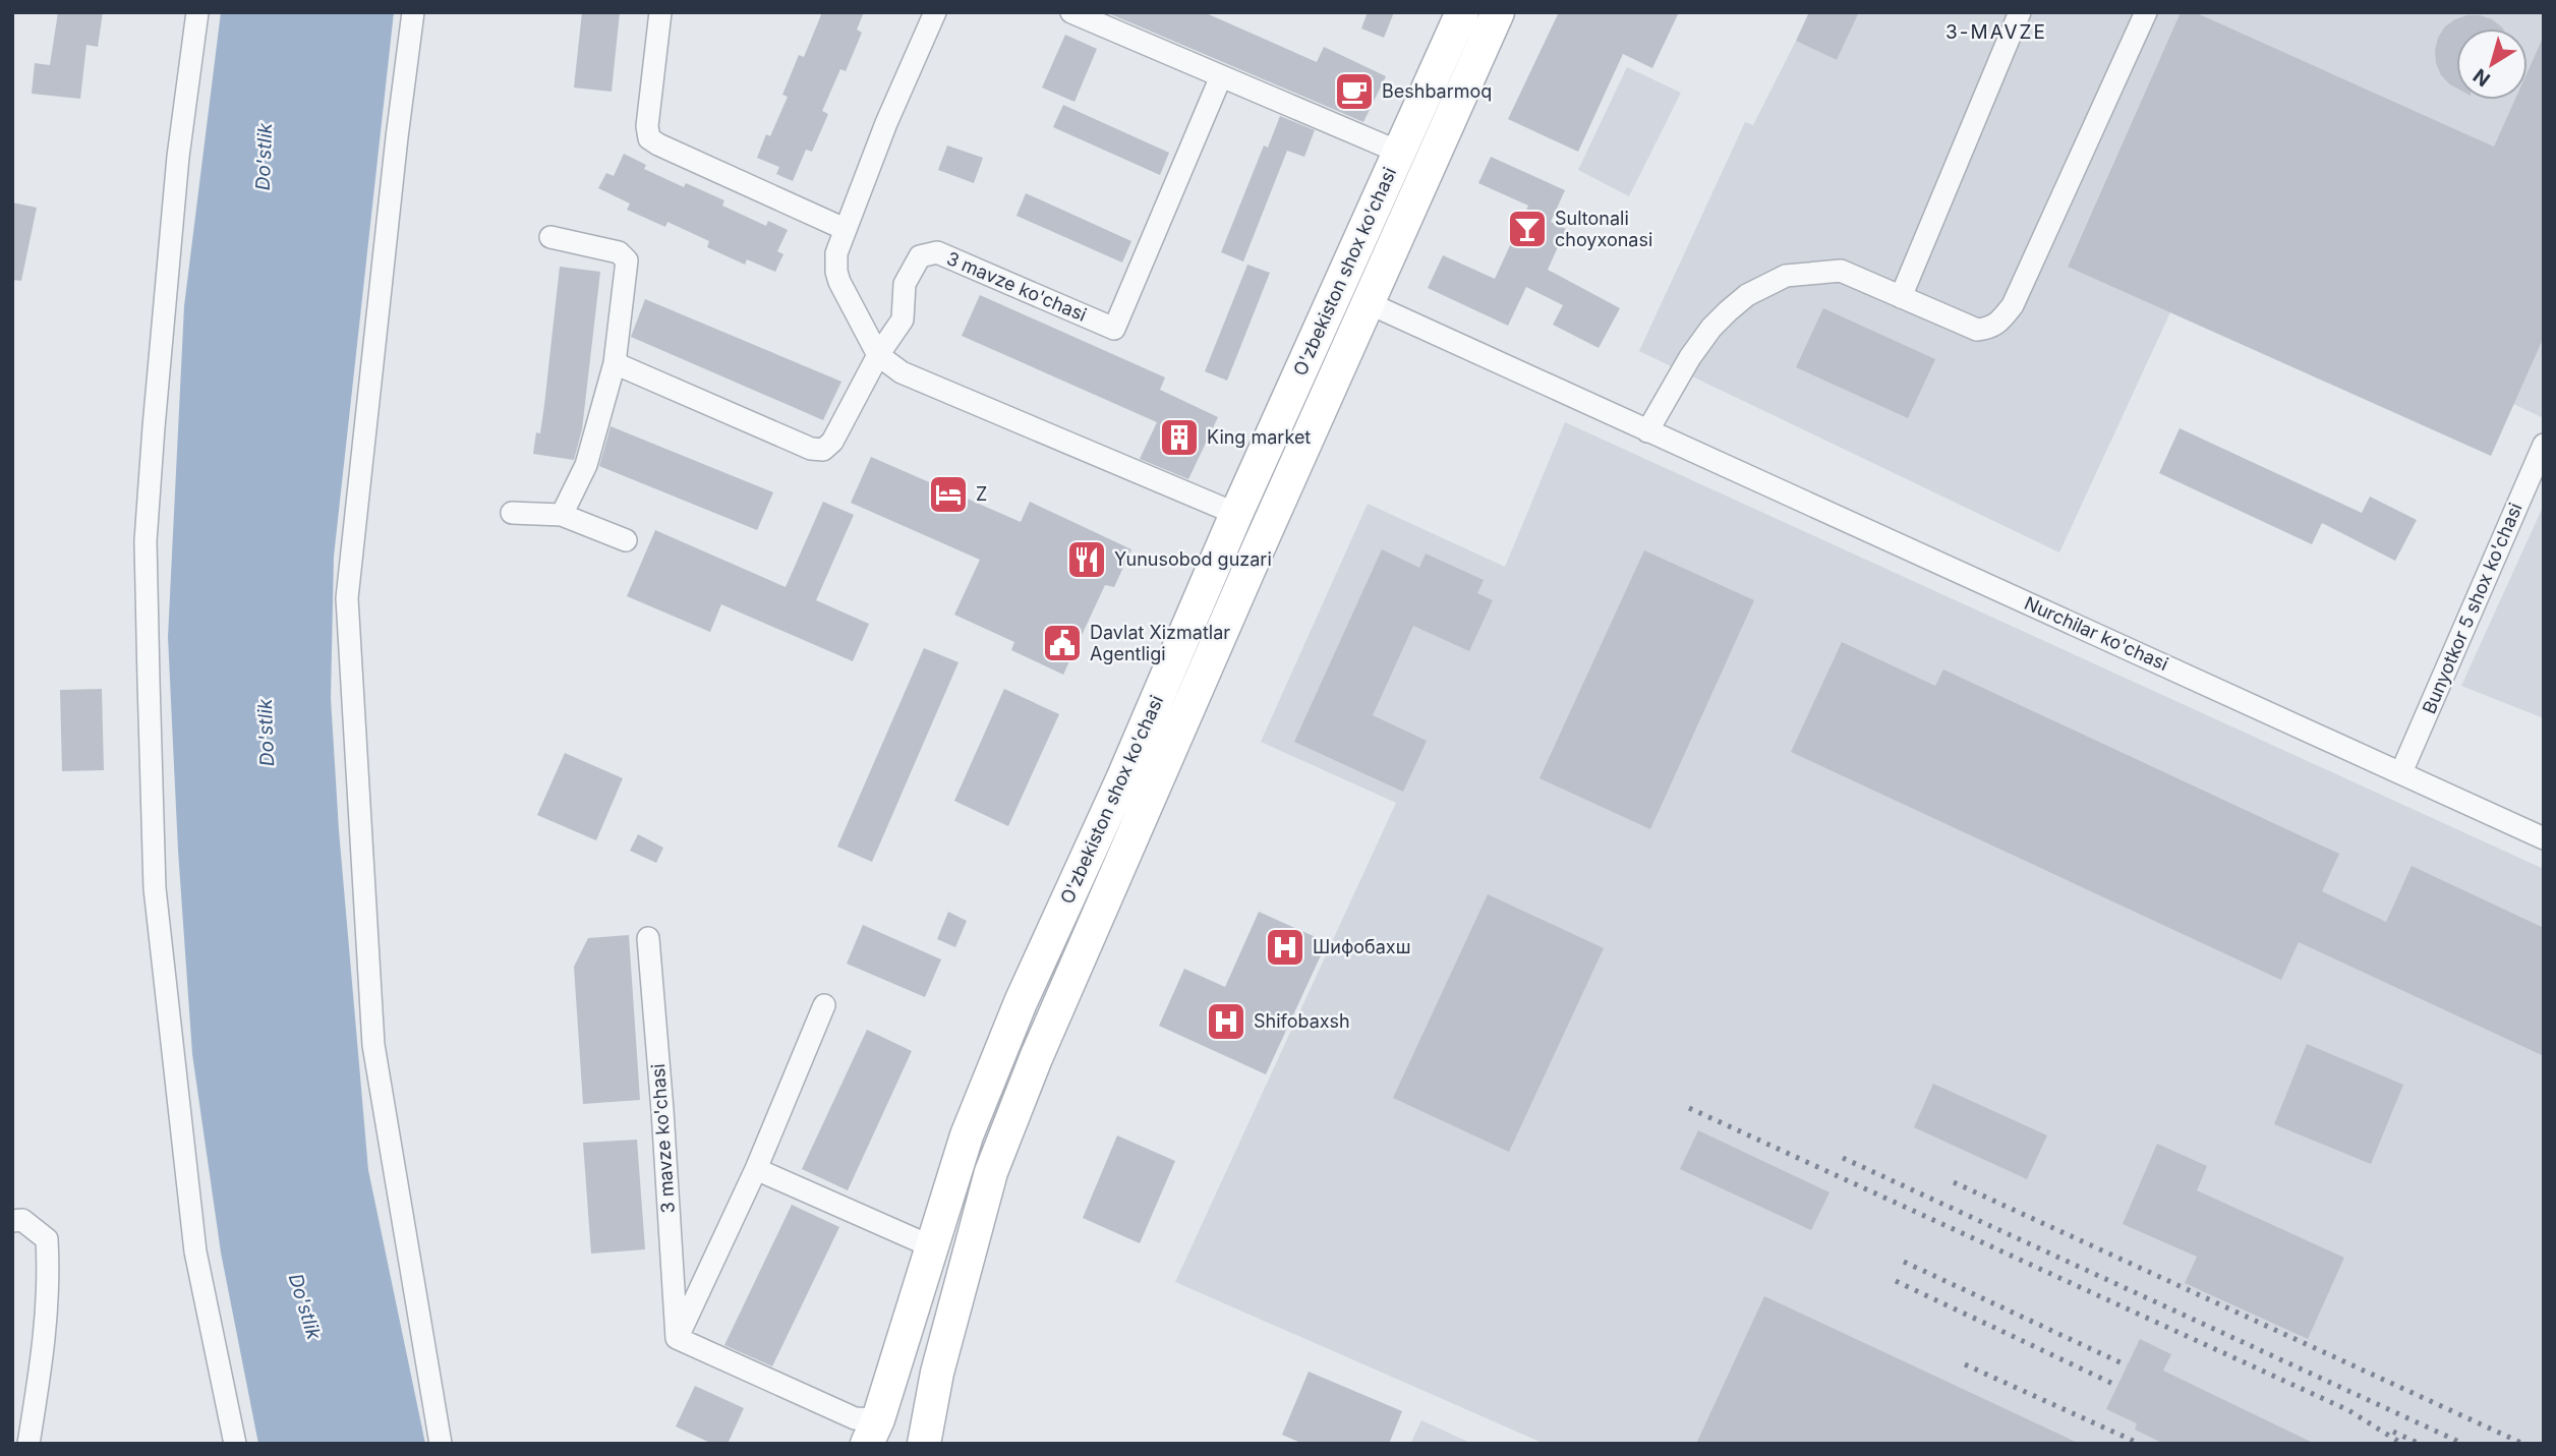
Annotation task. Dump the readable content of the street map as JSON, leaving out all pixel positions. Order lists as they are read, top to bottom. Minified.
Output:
{"streets":{"main road":["O'zbekiston shox ko'chasi"],"street":["3 mavze ko'chasi","Bunyotkor 5 shox ko'chasi","Nurchilar ko'chasi"]},"crossings":[["O'zbekiston shox ko'chasi","Nurchilar ko'chasi"],["Bunyotkor 5 shox ko'chasi","Nurchilar ko'chasi"]],"districts":["3-MAVZE"],"water":["Do'stlik"],"places":{"cafe":["Beshbarmoq"],"bar":["Sultonali choyxonasi"],"building":["King market"],"hotel":["Z"],"restaurant":["Yunusobod guzari"],"public building":["Davlat Xizmatlar Agentligi"],"hospital":["Шифобахш","Shifobaxsh"]},"north":"bottom left"}
